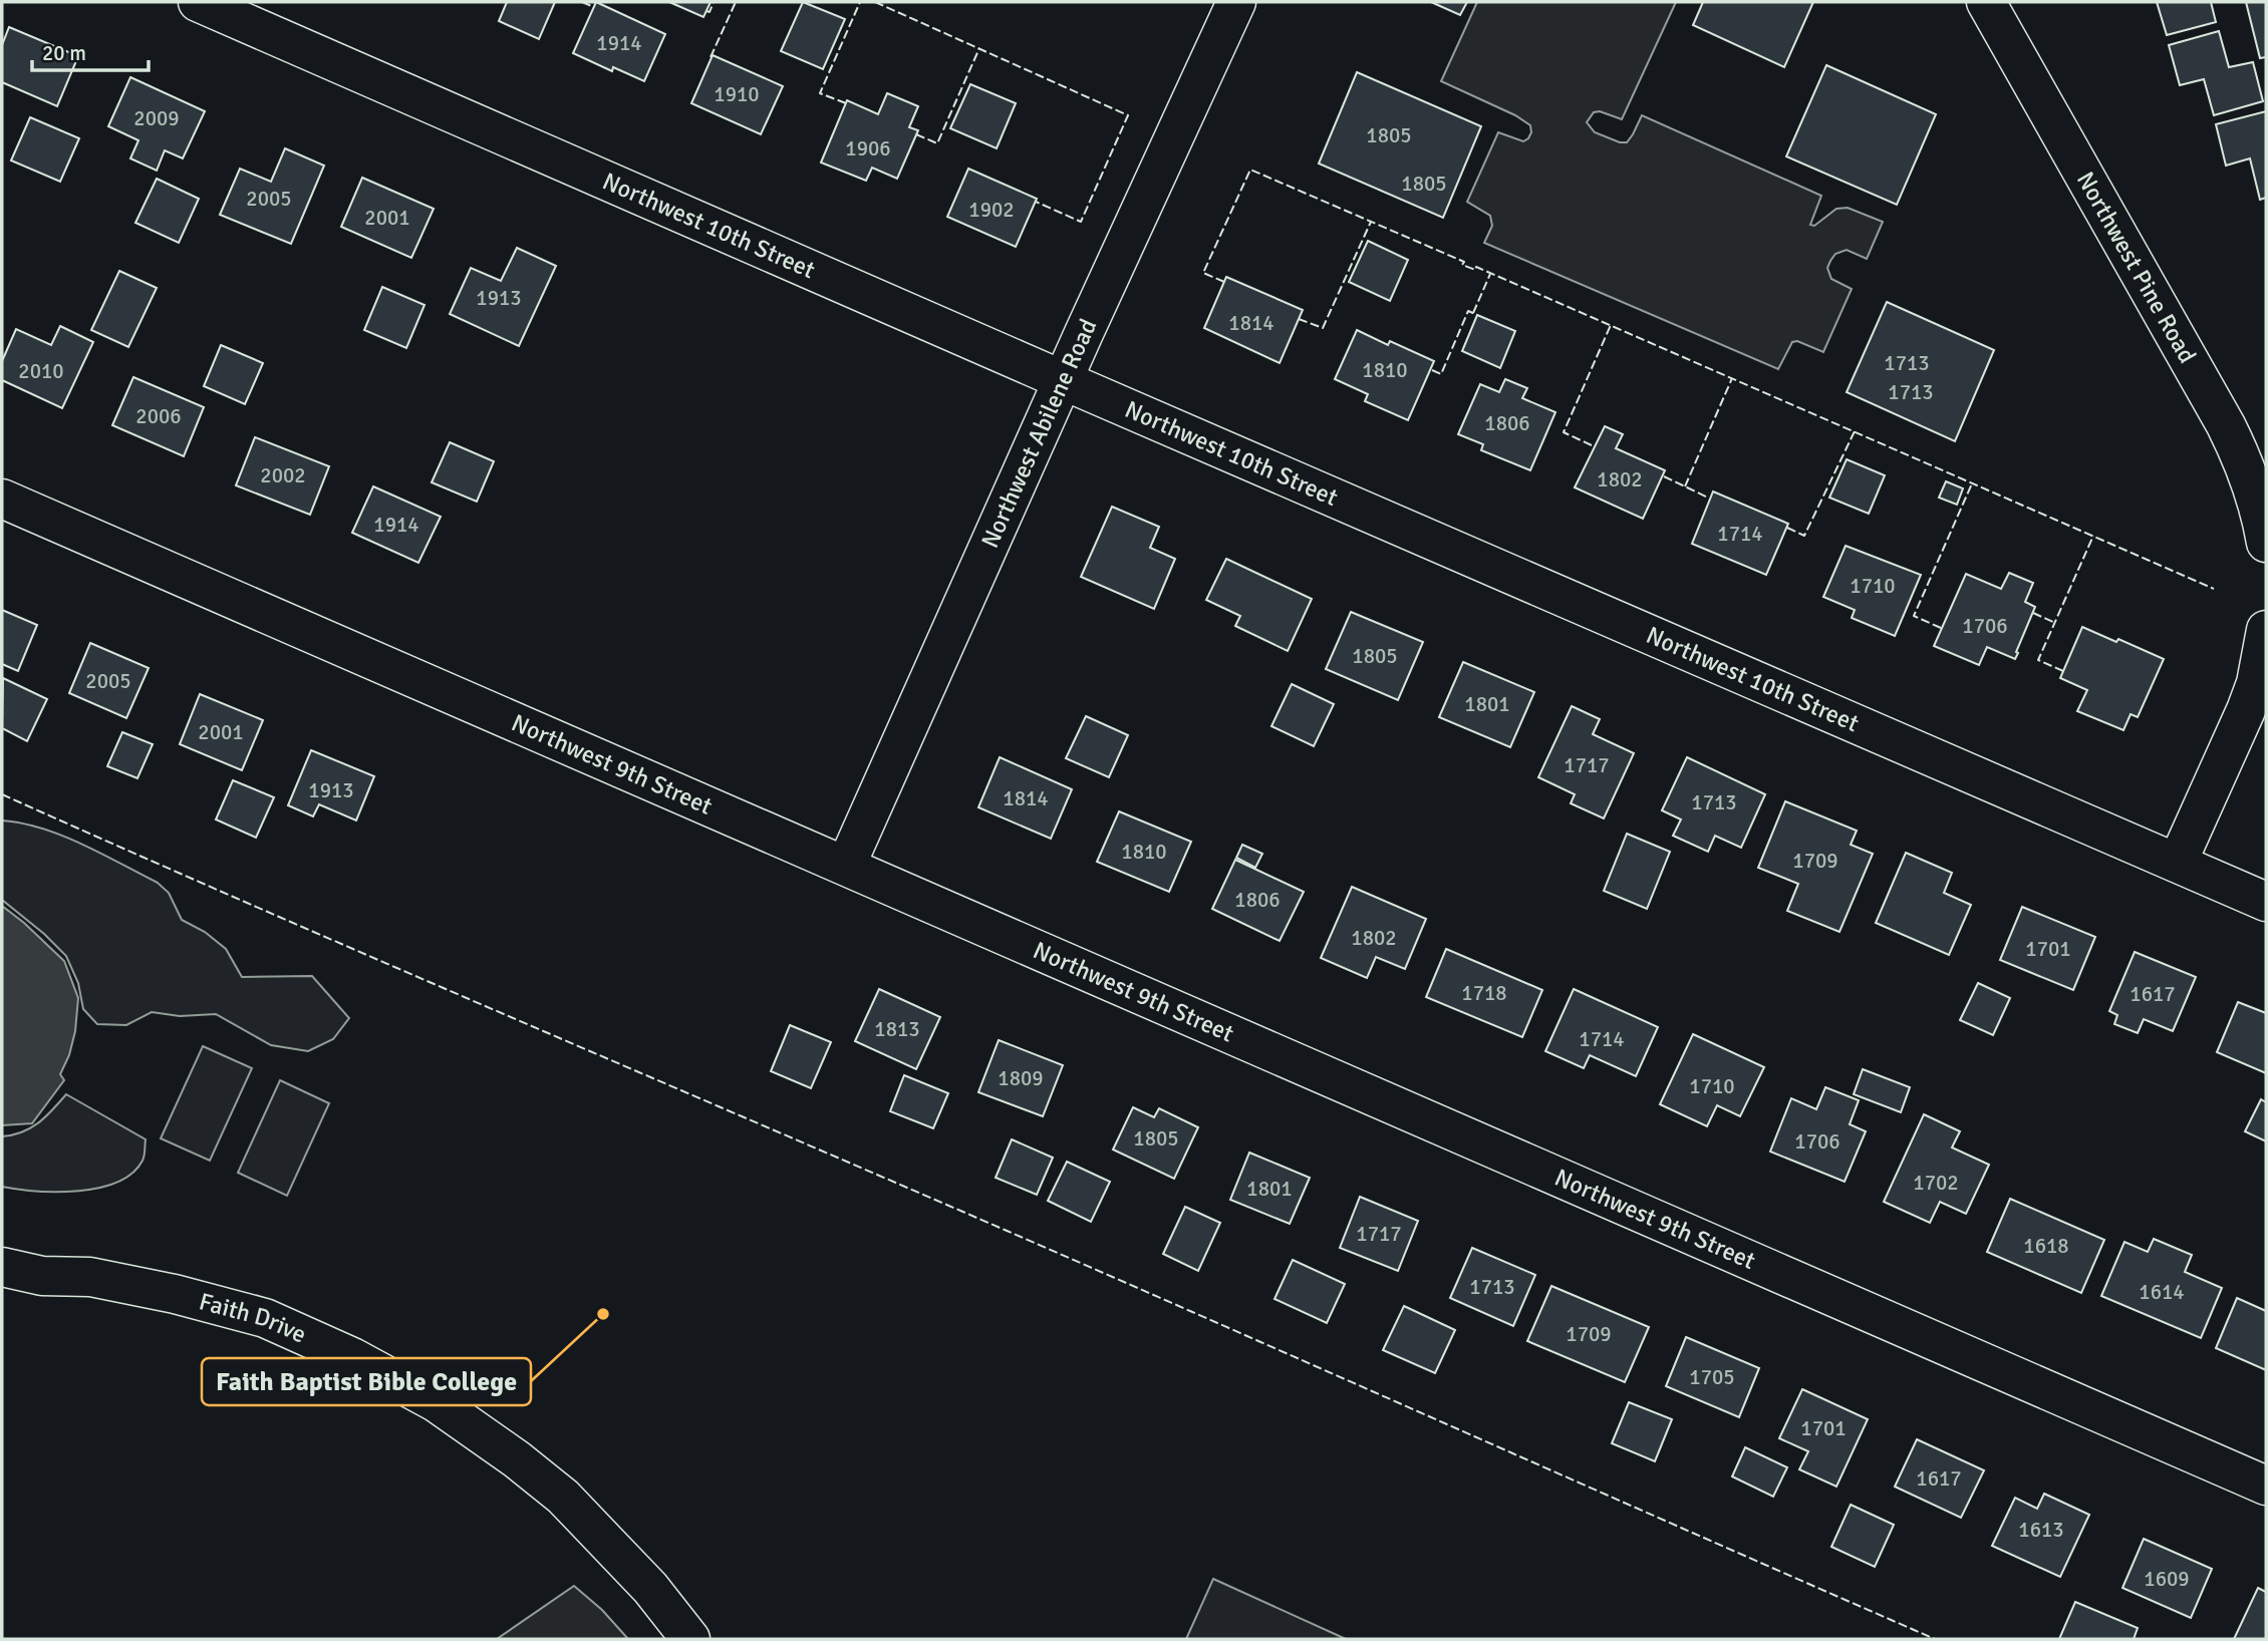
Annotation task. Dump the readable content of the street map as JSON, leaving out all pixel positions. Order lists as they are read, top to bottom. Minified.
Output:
{"streets":{"street":["Northwest 10th Street","Northwest Pine Road","Northwest Abilene Road","Northwest 9th Street","Faith Drive"]},"crossings":[["Northwest 10th Street","Northwest Abilene Road"],["Northwest Abilene Road","Northwest 9th Street"]],"places":["Faith Baptist Bible College"],"house_numbers":["1914","1910","2009","1805","1906","1805","2005","1902","2001","1913","1814","1713","1810","2010","1713","2006","1806","2002","1802","1914","1714","1710","1706","1805","2005","1801","2001","1717","1913","1814","1713","1810","1709","1806","1802","1701","1718","1617","1813","1714","1809","1710","1805","1706","1702","1801","1717","1618","1713","1614","1709","1705","1701","1617","1613","1609"],"scale_bar":"20 m"}
